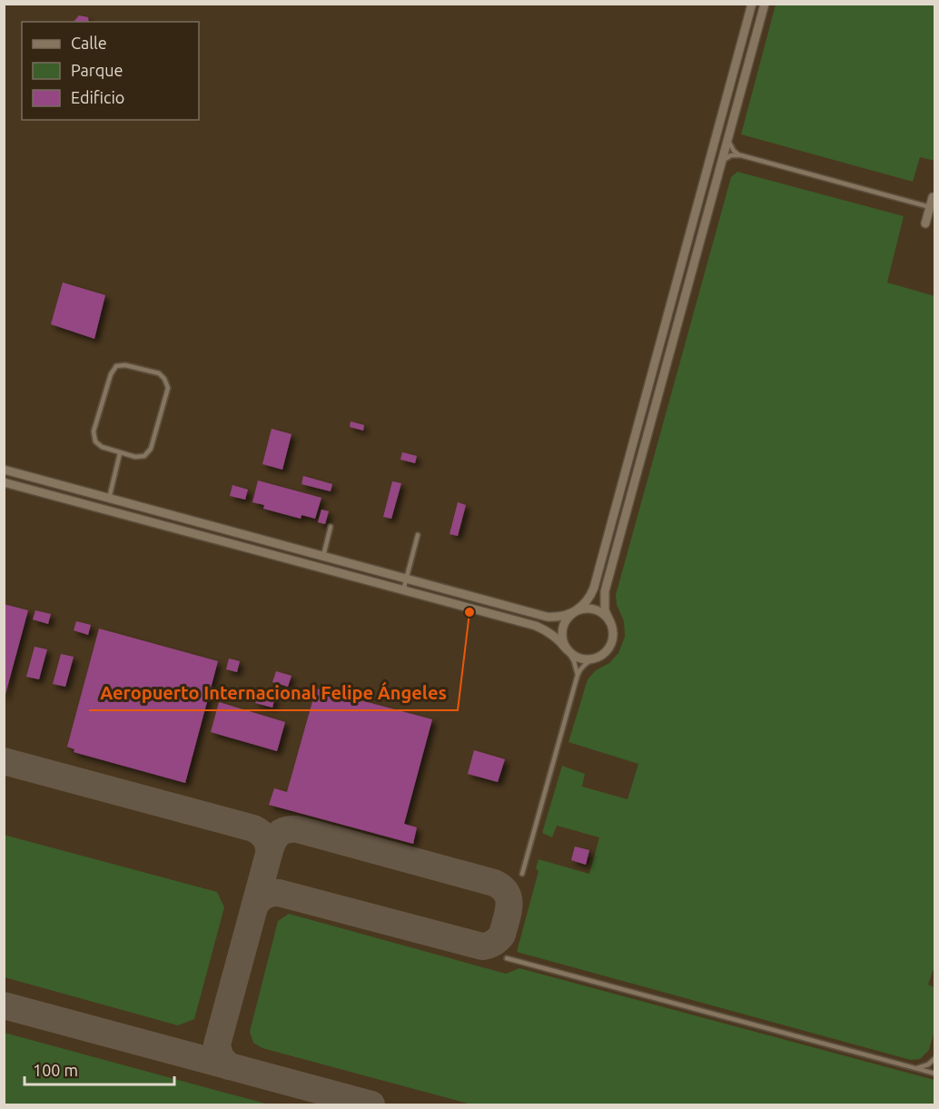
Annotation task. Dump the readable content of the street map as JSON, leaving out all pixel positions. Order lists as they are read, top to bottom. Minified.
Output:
{"places":["Aeropuerto Internacional Felipe Ángeles"],"legend":["Calle","Parque","Edificio"],"scale_bar":"100 m"}
